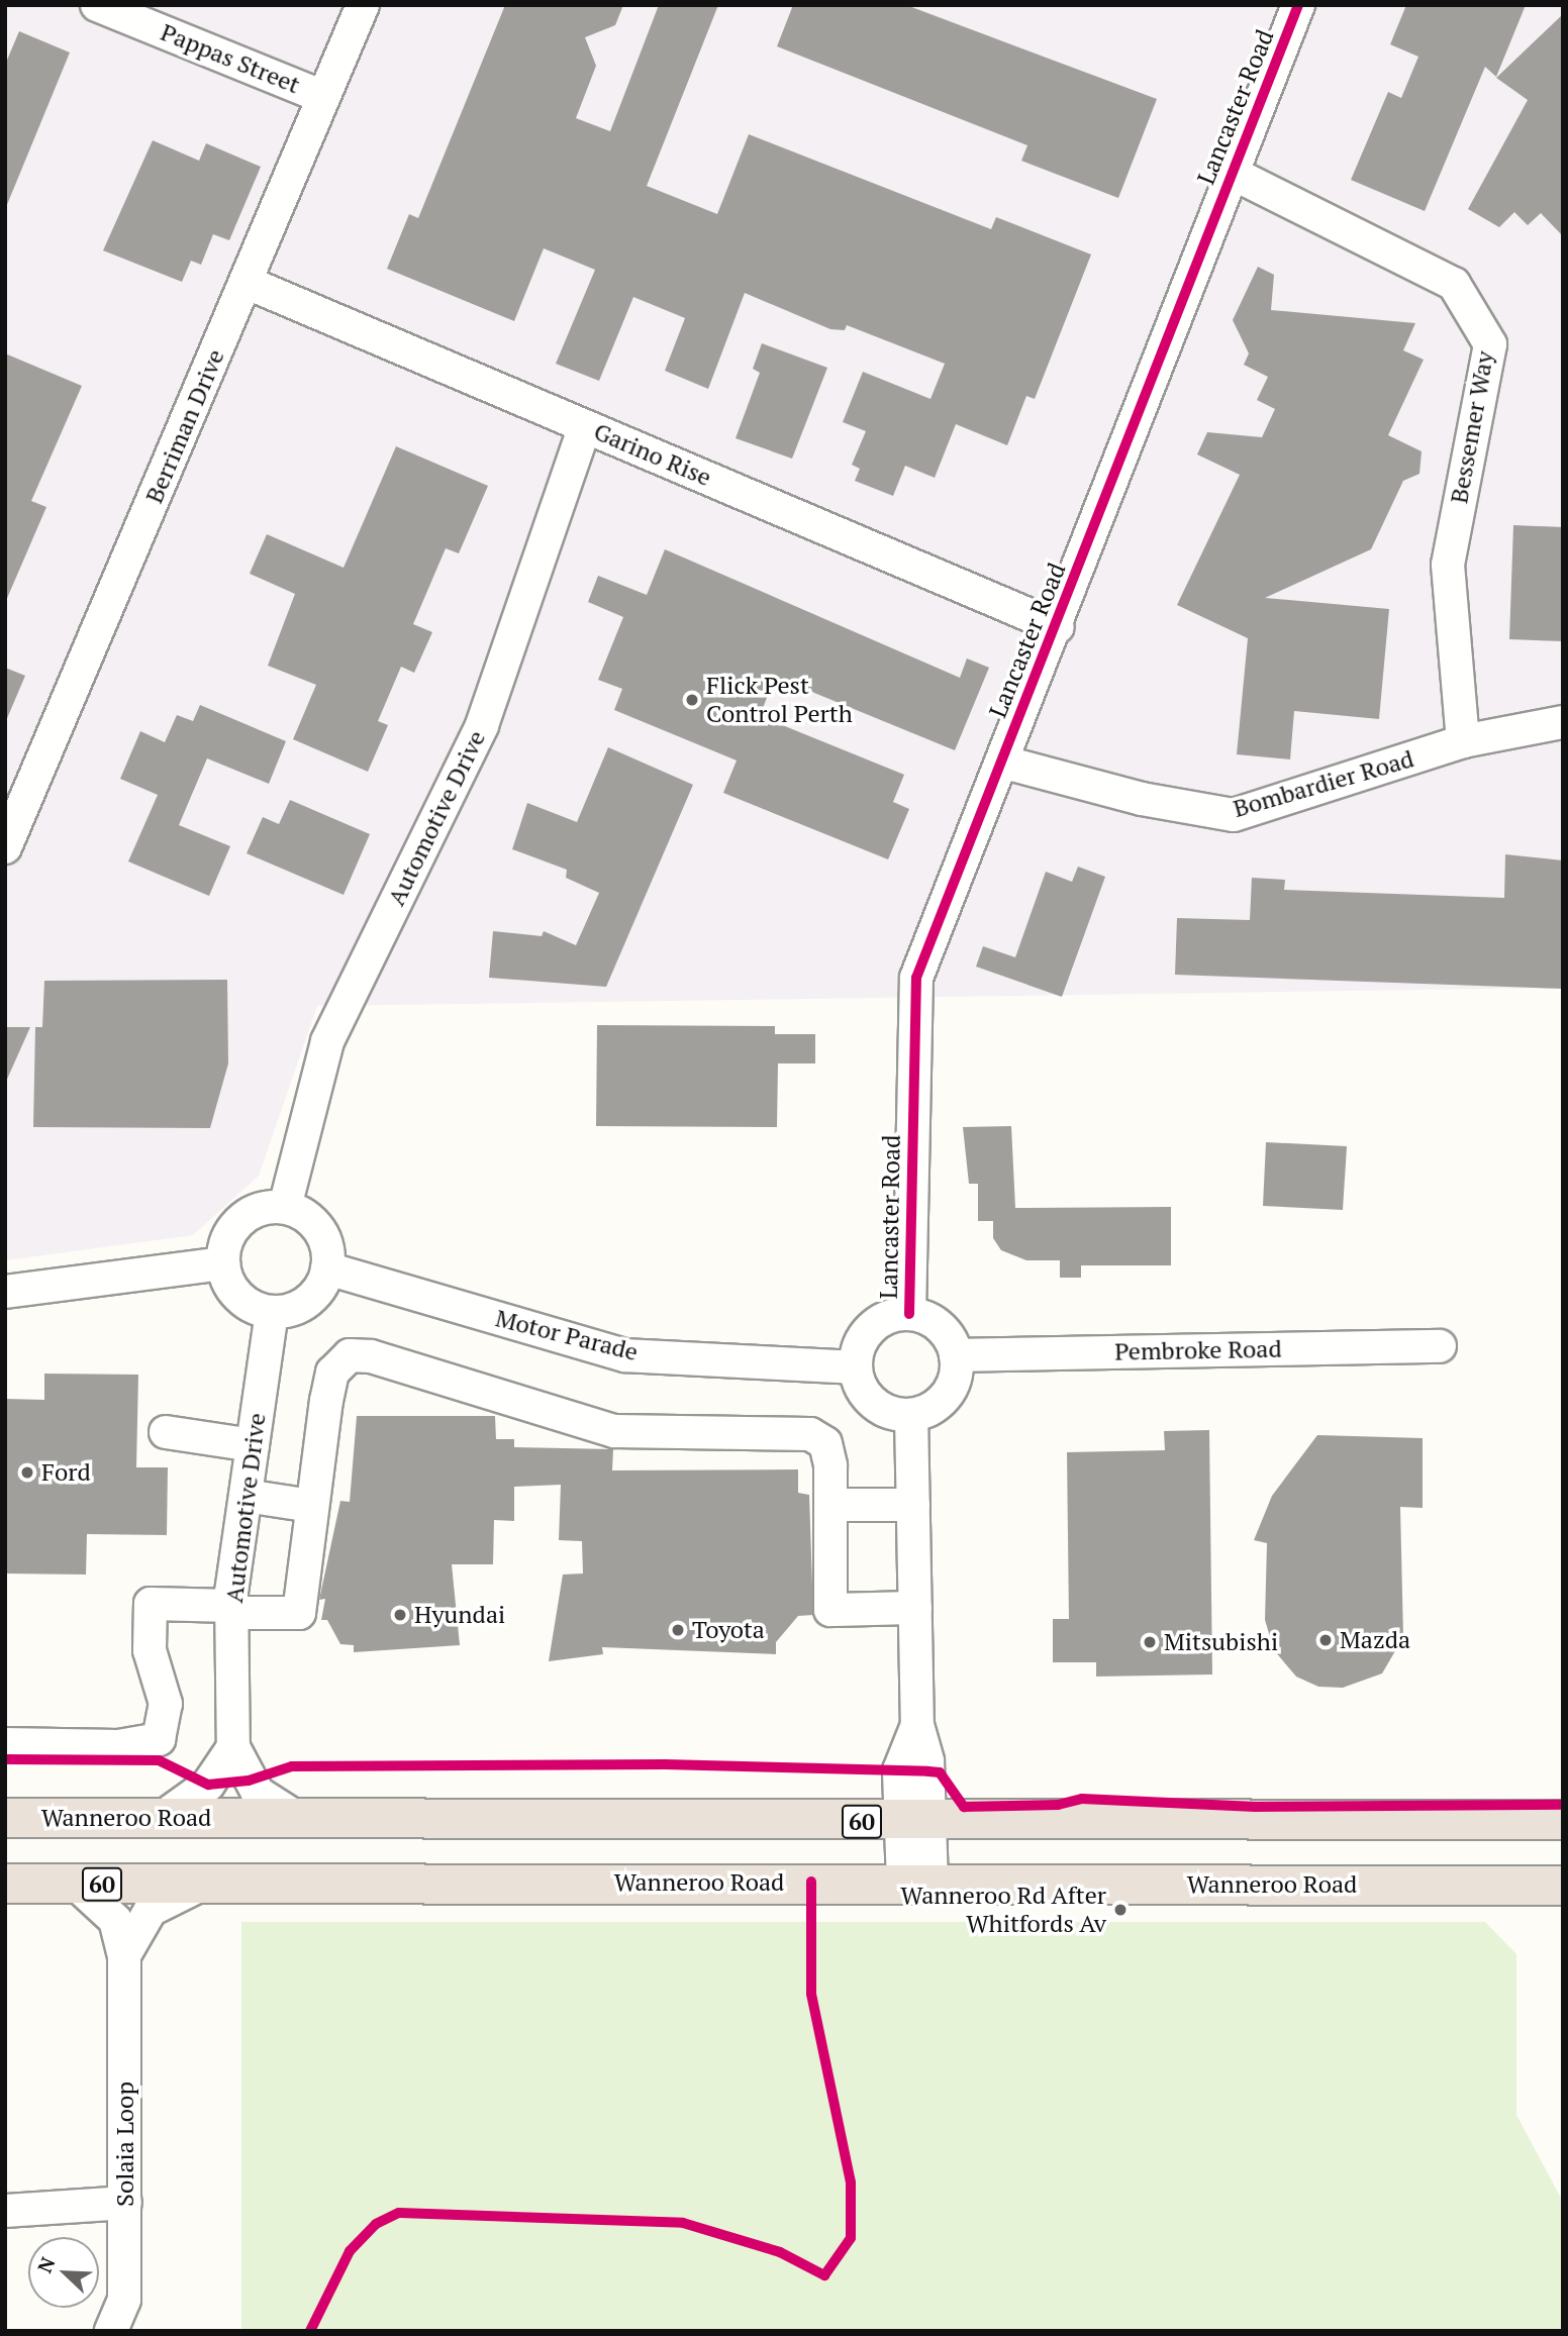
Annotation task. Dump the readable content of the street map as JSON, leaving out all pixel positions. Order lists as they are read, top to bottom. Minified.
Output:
{"streets":{"highway":["Wanneroo Road","60"],"street":["Pappas Street","Lancaster Road","Berriman Drive","Bessemer Way","Garino Rise","Bombardier Road","Automotive Drive","Motor Parade","Pembroke Road","Solaia Loop"]},"crossings":[["Pappas Street","Berriman Drive"],["Lancaster Road","Bessemer Way"],["Lancaster Road","Garino Rise"],["Lancaster Road","Bombardier Road"],["Lancaster Road","Motor Parade"],["Lancaster Road","Pembroke Road"],["Berriman Drive","Garino Rise"],["Bessemer Way","Bombardier Road"],["Garino Rise","Automotive Drive"],["Automotive Drive","Motor Parade"],["Automotive Drive","Wanneroo Road"],["Motor Parade","Pembroke Road"],["Wanneroo Road","Solaia Loop"]],"places":["Flick Pest Control Perth","Ford","Hyundai","Toyota","Mazda","Mitsubishi","Wanneroo Rd After Whitfords Av"],"north":"top left"}
